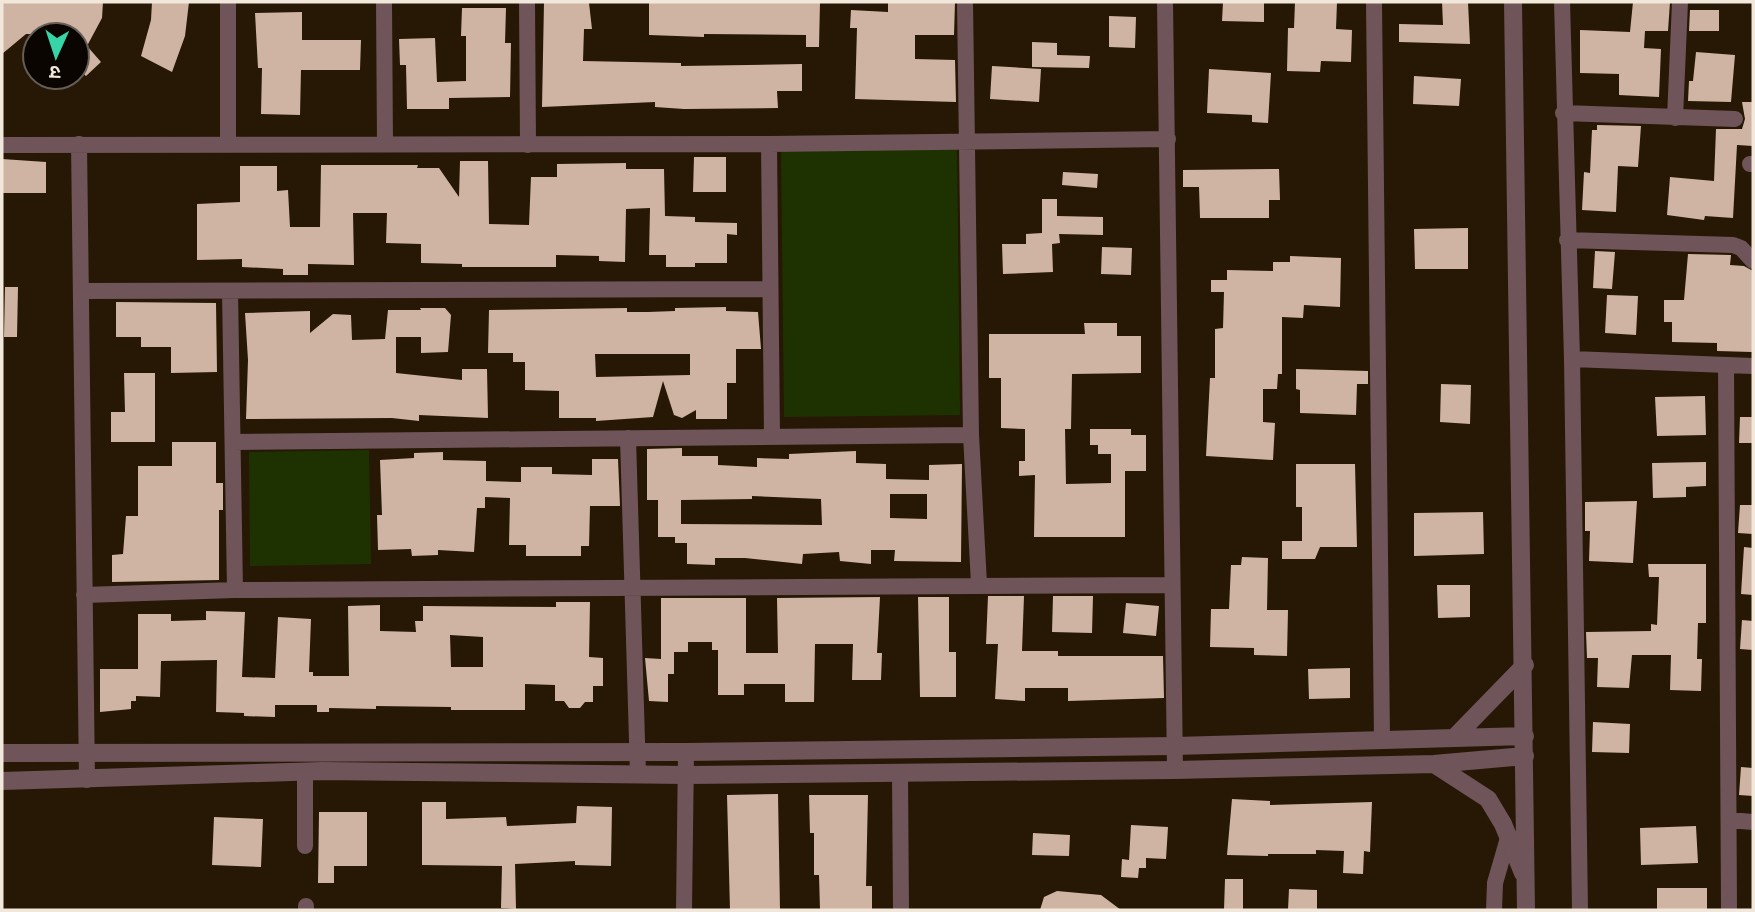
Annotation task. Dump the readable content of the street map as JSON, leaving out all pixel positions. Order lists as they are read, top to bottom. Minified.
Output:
{"north":"bottom"}
